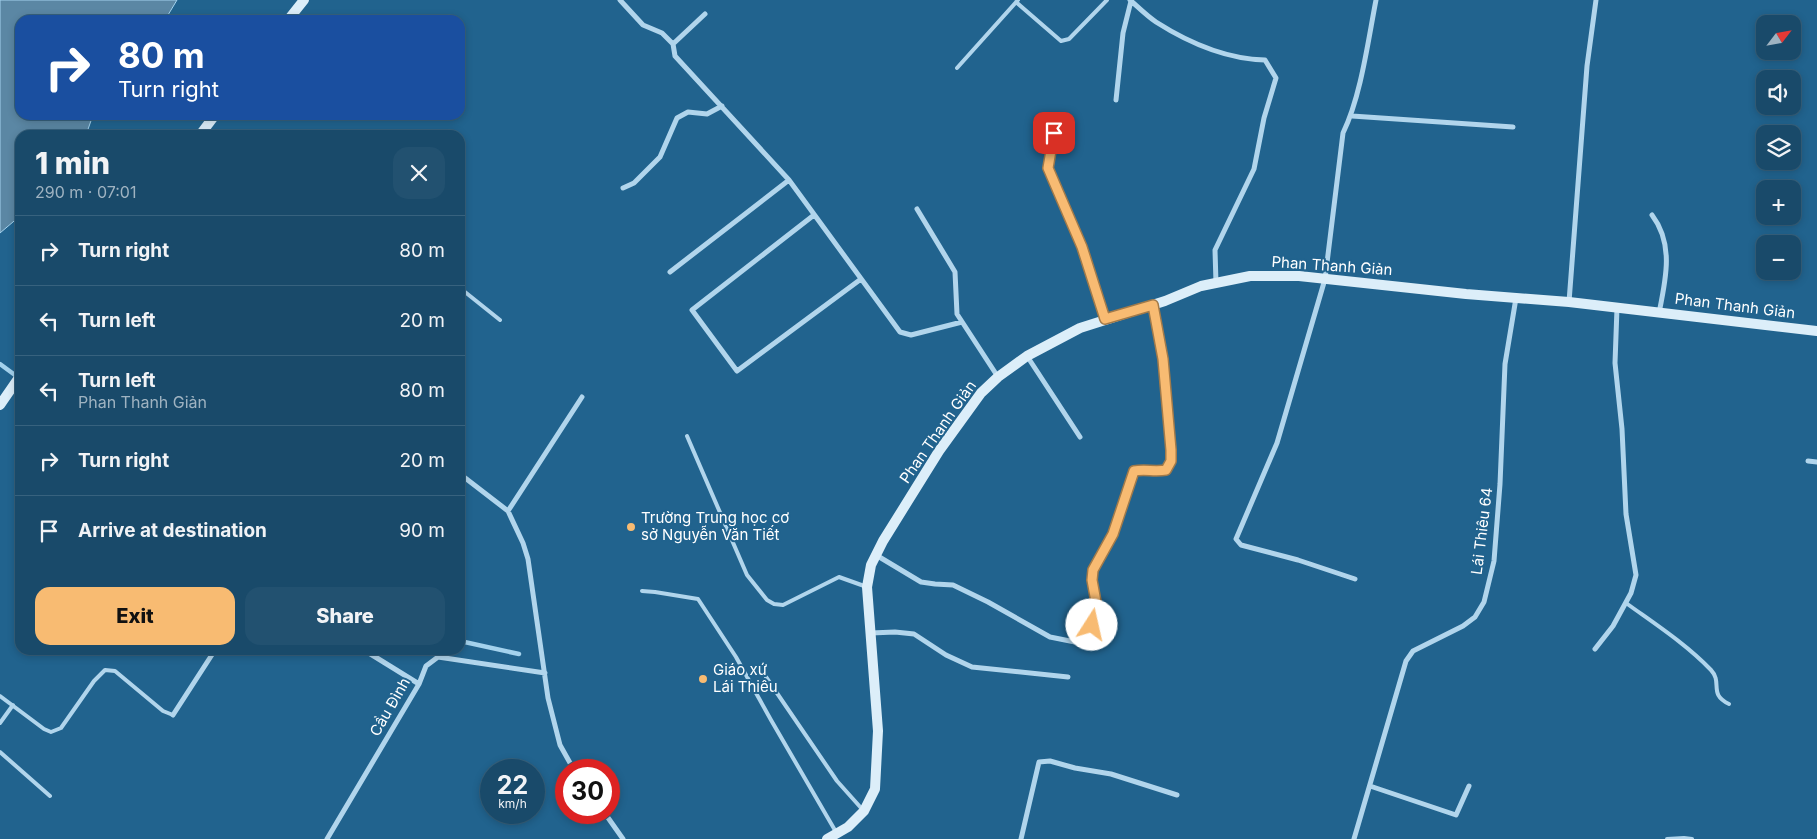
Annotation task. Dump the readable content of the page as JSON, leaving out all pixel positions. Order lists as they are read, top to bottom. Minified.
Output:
{"streets":{"street":["Phan Thanh Giản","Lái Thiêu 64","Cầu Đình"]},"crossings":[["Phan Thanh Giản","Lái Thiêu 64"]],"places":["Trường Trung học cơ sở Nguyễn Văn Tiết","Giáo xứ Lái Thiêu"],"north":"top right","page":{"map_buttons":["+","−"],"turn":["80 m","Turn right"],"heading":["1 min","290 m · 07:01"],"list":[{"name":"Turn right","value":"80 m"},{"name":"Turn left","value":"20 m"},{"name":"Turn left","note":"Phan Thanh Giản","value":"80 m"},{"name":"Turn right","value":"20 m"},{"name":"Arrive at destination","value":"90 m"}],"buttons":["Exit","Share"],"speed":"22 km/h","limit":"30"}}
